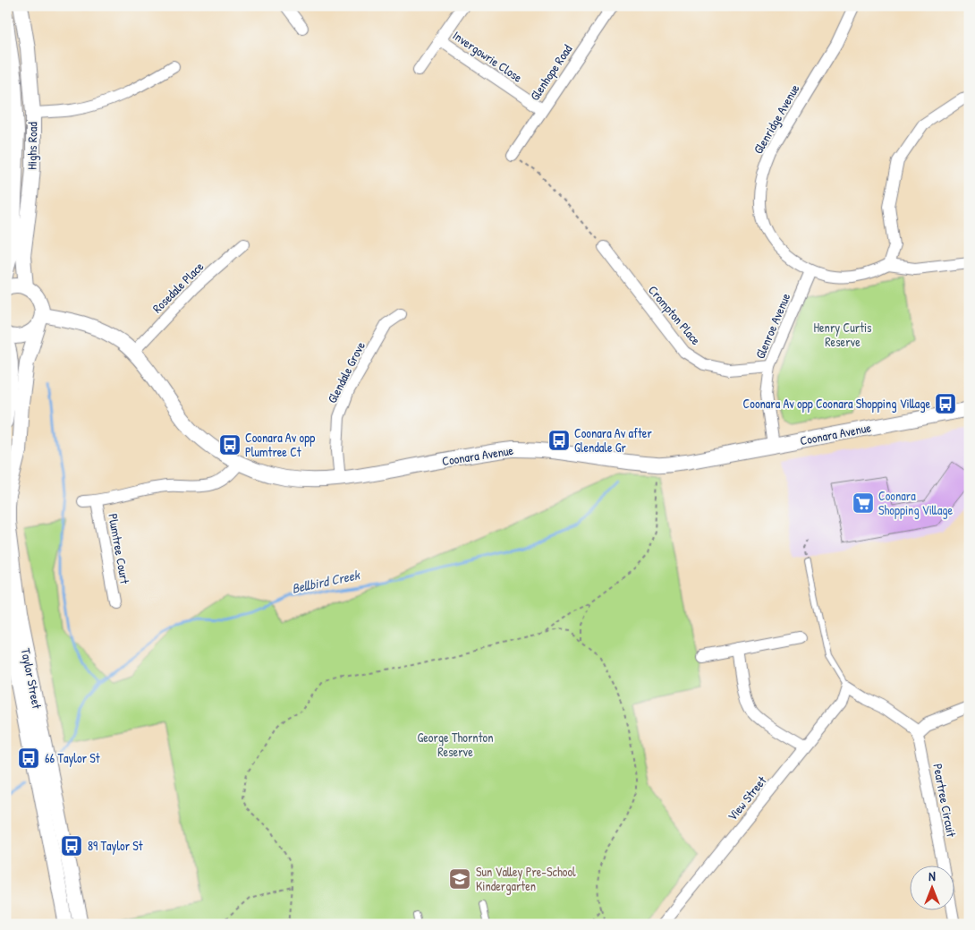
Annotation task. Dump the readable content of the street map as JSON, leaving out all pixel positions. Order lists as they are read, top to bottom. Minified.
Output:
{"streets":{"street":["Invergowrie Close","Glenhope Road","Glenridge Avenue","Highs Road","Rosedale Place","Crompton Place","Glenroe Avenue","Glendale Grove","Coonara Avenue","Plumtree Court","Taylor Street","View Street","Peartree Circuit"]},"crossings":[["Invergowrie Close","Glenhope Road"],["Glenridge Avenue","Glenroe Avenue"],["Rosedale Place","Coonara Avenue"],["Crompton Place","Glenroe Avenue"],["Glenroe Avenue","Coonara Avenue"],["Glendale Grove","Coonara Avenue"],["Coonara Avenue","Plumtree Court"],["Coonara Avenue","Taylor Street"]],"water":["Bellbird Creek"],"parks":["Henry Curtis Reserve","George Thornton Reserve"],"places":{"bus stop":["Coonara Av opp Coonara Shopping Village","Coonara Av after Glendale Gr","Coonara Av opp Plumtree Ct","66 Taylor St","89 Taylor St"],"supermarket":["Coonara Shopping Village"],"school or university":["Sun Valley Pre-School Kindergarten"]},"north":"top"}
